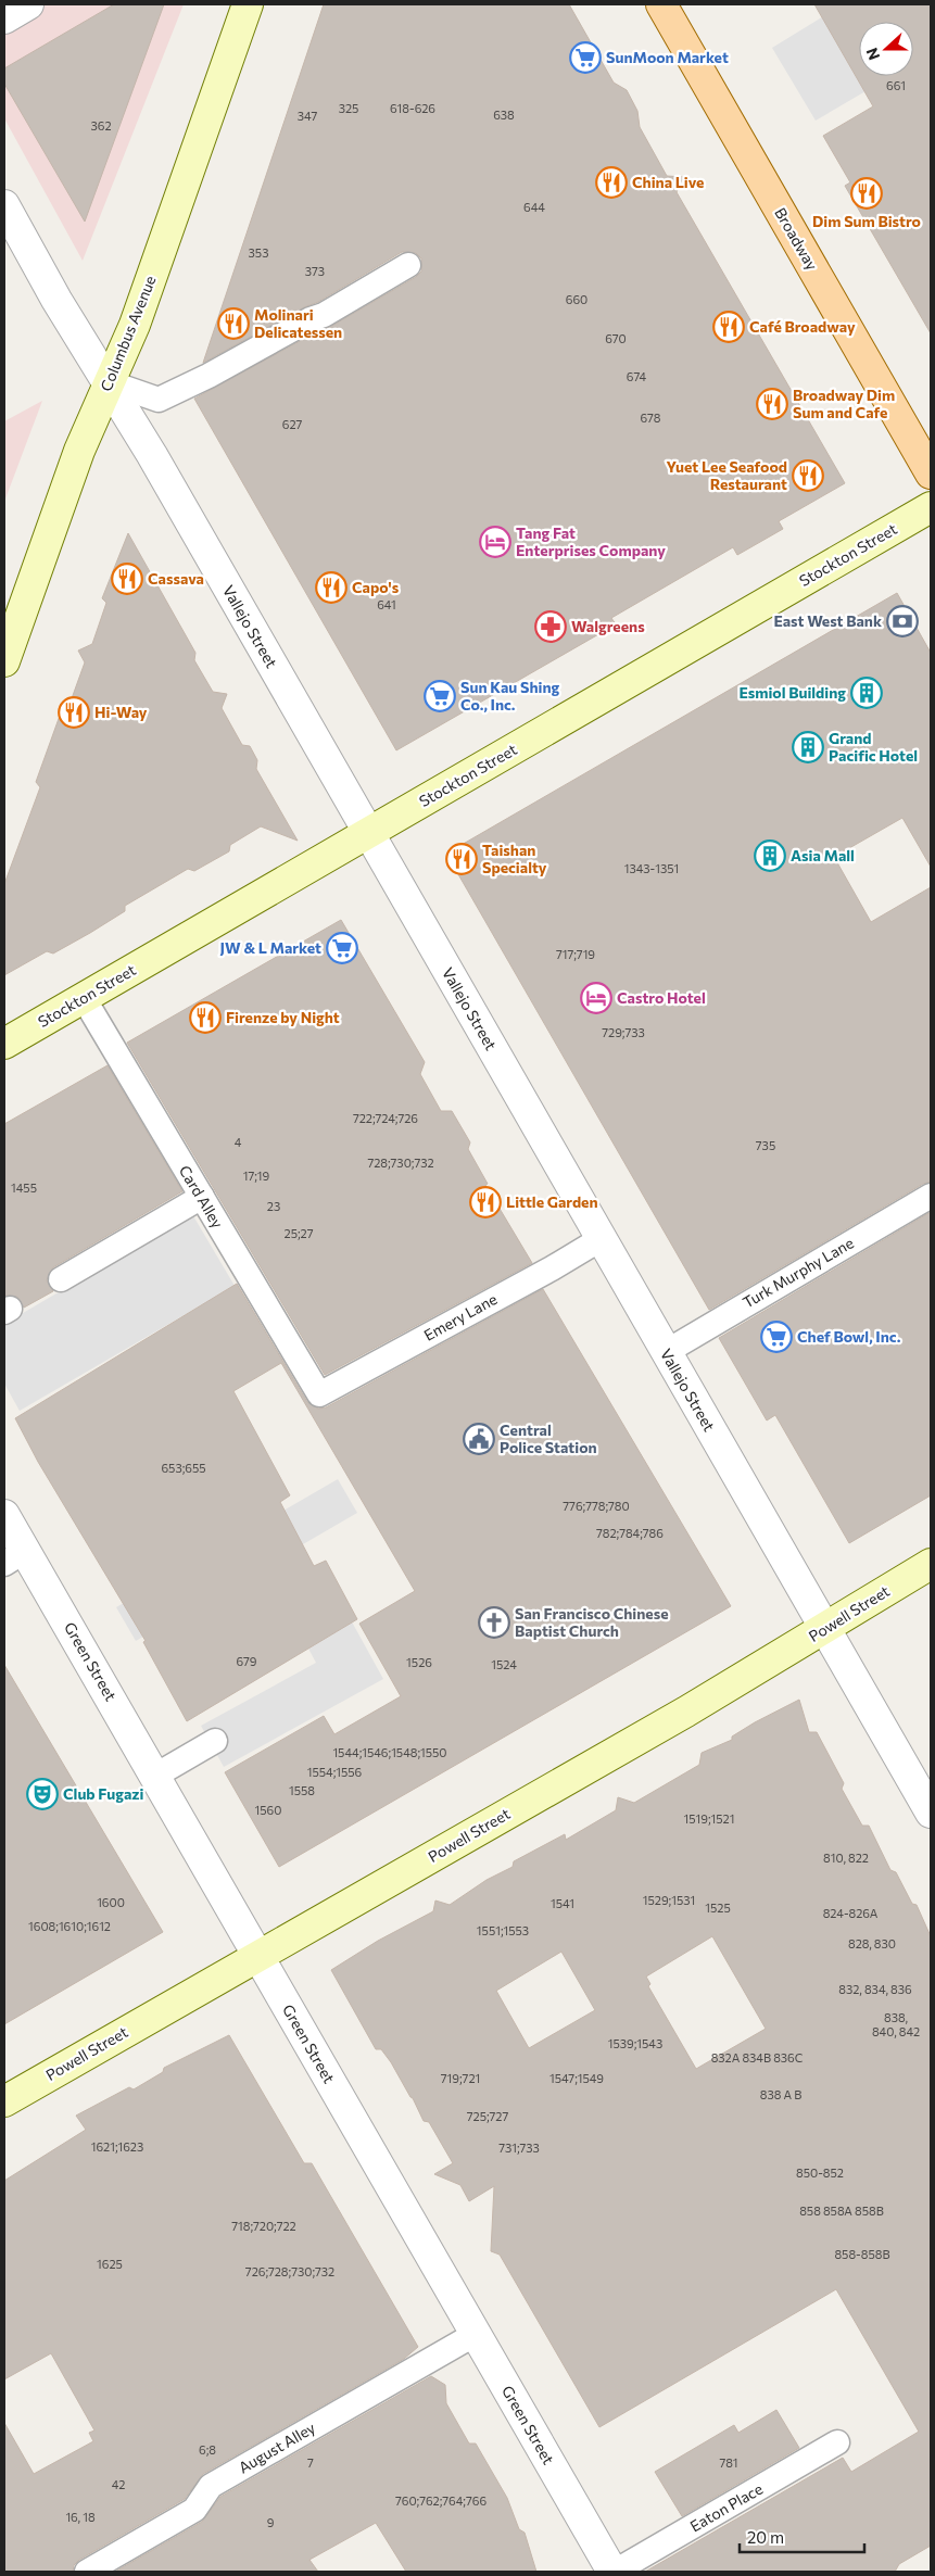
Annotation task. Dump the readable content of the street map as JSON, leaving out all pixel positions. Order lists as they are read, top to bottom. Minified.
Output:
{"streets":{"main road":["Broadway"],"street":["Columbus Avenue","Stockton Street","Vallejo Street","Powell Street","Green Street"],"lane":["Card Alley","Turk Murphy Lane","Emery Lane","August Alley","Eaton Place"]},"crossings":[["Columbus Avenue","Vallejo Street"],["Stockton Street","Vallejo Street"],["Stockton Street","Card Alley"],["Vallejo Street","Turk Murphy Lane"],["Vallejo Street","Emery Lane"],["Vallejo Street","Powell Street"],["Card Alley","Emery Lane"],["Powell Street","Green Street"],["Green Street","August Alley"],["Green Street","Eaton Place"]],"places":{"supermarket":["SunMoon Market","Sun Kau Shing Co., Inc.","JW & L Market","Chef Bowl, Inc."],"restaurant":["China Live","Dim Sum Bistro","Molinari Delicatessen","Café Broadway","Broadway Dim Sum and Cafe","Yuet Lee Seafood Restaurant","Cassava","Capo's","Hi-Way","Taishan Specialty","Firenze by Night","Little Garden"],"hotel":["Tang Fat Enterprises Company","Castro Hotel"],"bank":["East West Bank"],"pharmacy":["Walgreens"],"building":["Esmiol Building","Grand Pacific Hotel","Asia Mall"],"public building":["Central Police Station"],"church":["San Francisco Chinese Baptist Church"],"theatre":["Club Fugazi"]},"house_numbers":["661","325","618-626","638","347","362","644","353","373","660","670","674","678","627","641","1343-1351","717;719","729;733","722;724;726","4","735","728;730;732","17;19","1455","23","25;27","653;655","776;778;780","782;784;786","679","1526","1524","1544;1546;1548;1550","1554;1556","1558","1560","1519;1521","810, 822","1529;1531","1600","1541","1525","824-826A","1608;1610;1612","1551;1553","828, 830","832, 834, 836","838, 840, 842","1539;1543","832A 834B 836C","719;721","1547;1549","838 A B","725;727","1621;1623","731;733","850-852","858 858A 858B","718;720;722","858-858B","1625","726;728;730;732","6;8","7","781","42","760;762;764;766","16, 18","9"],"scale_bar":"20 m","north":"left"}
